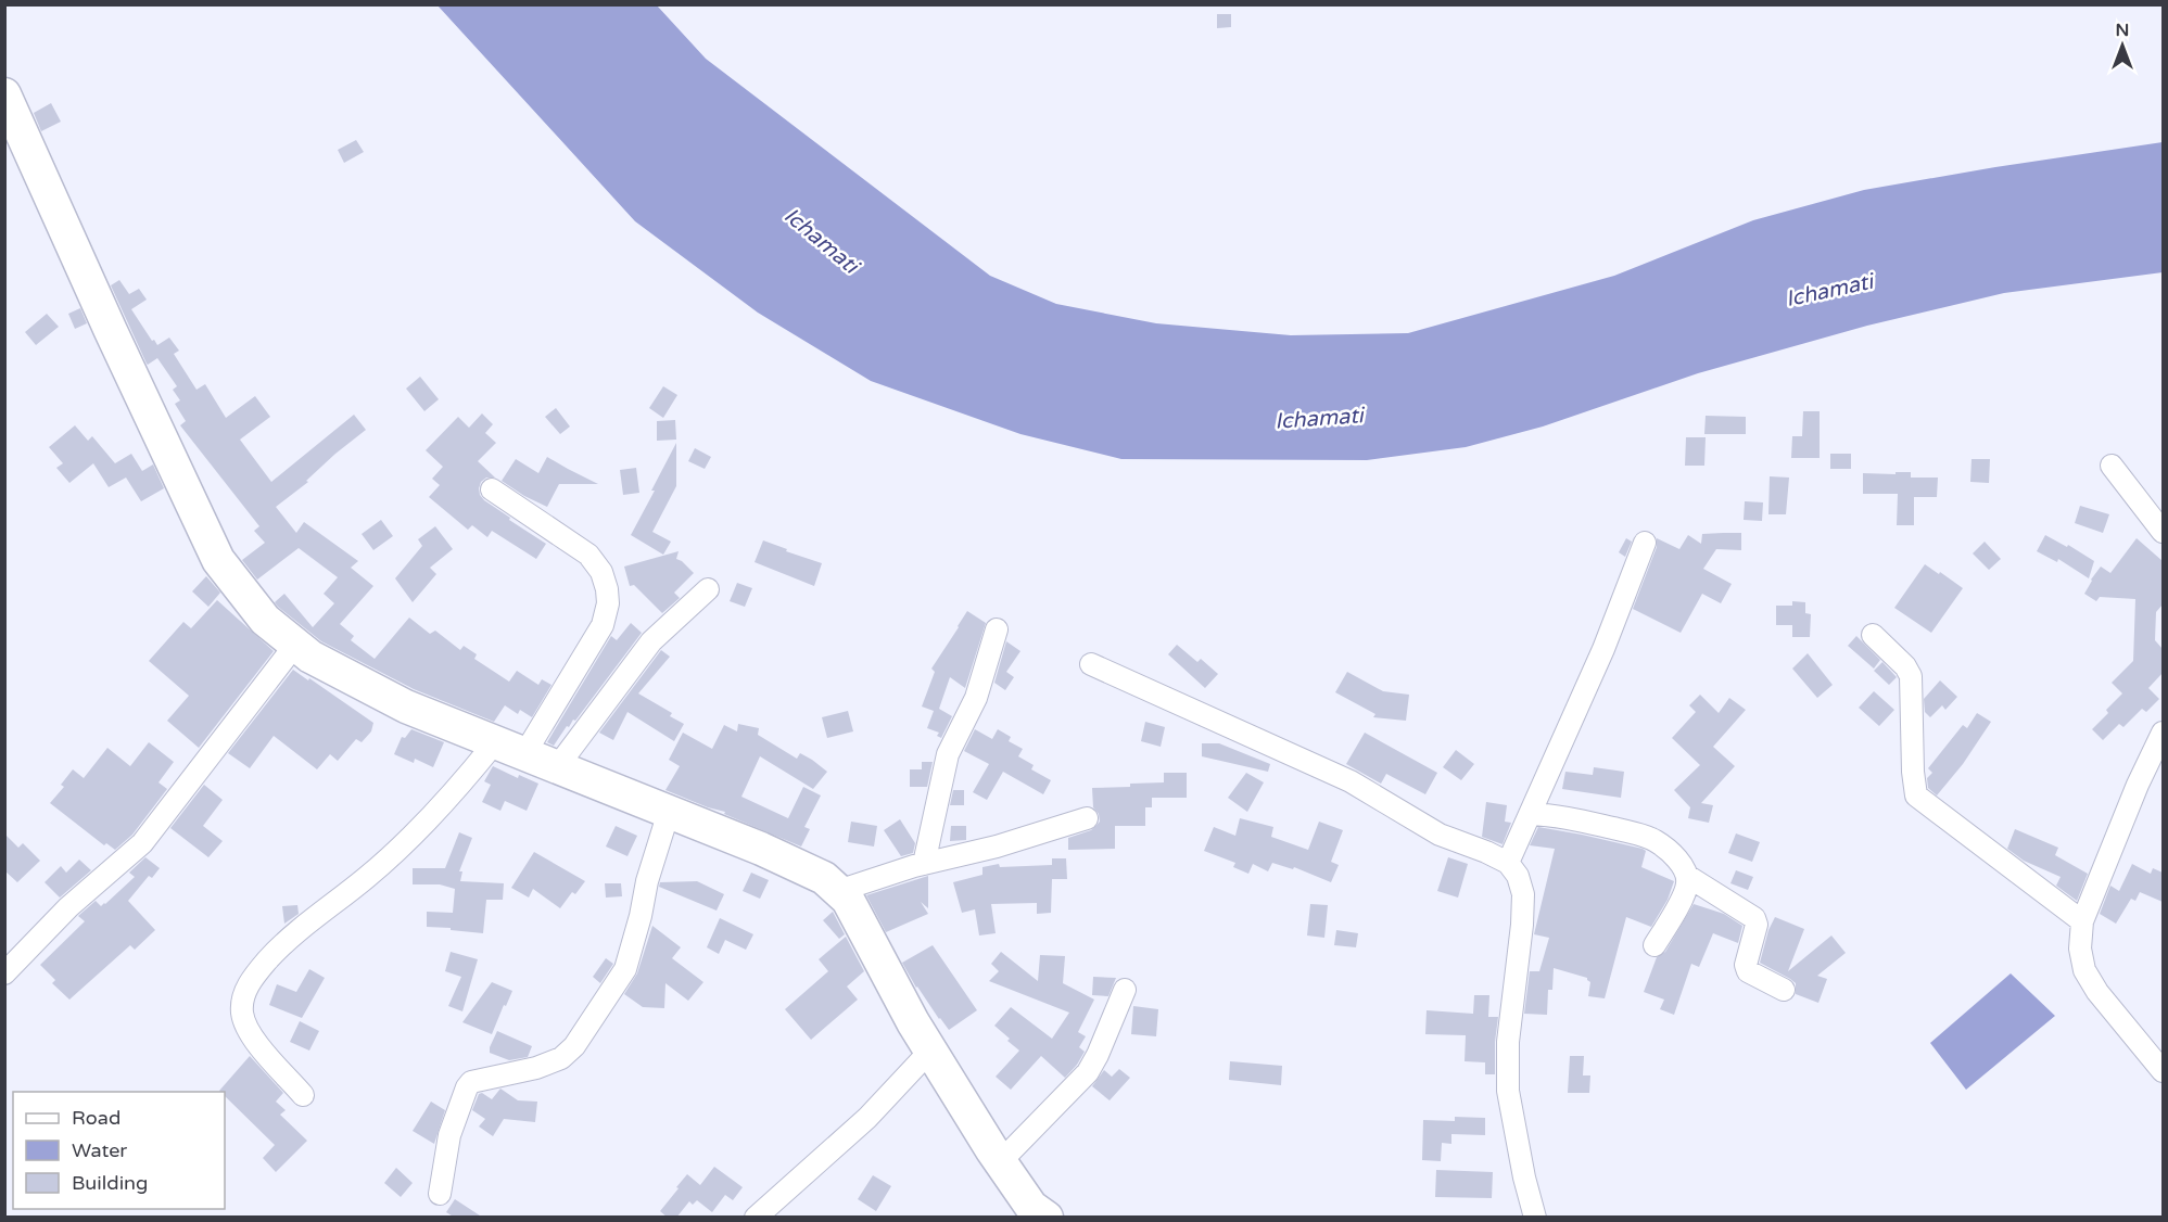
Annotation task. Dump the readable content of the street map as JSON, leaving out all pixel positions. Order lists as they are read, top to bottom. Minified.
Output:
{"water":["Ichamati"],"legend":["Road","Water","Building"],"north":"top"}
